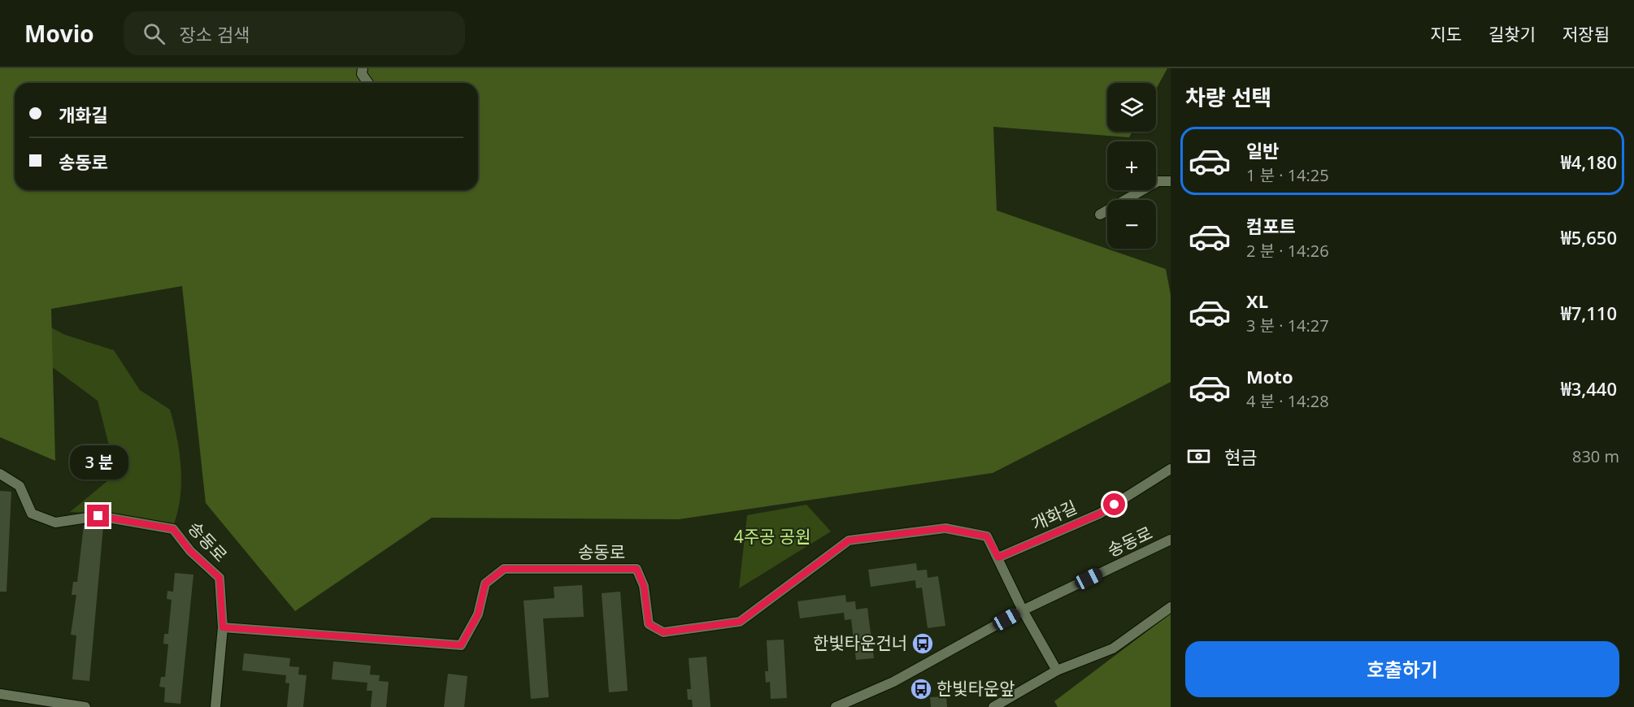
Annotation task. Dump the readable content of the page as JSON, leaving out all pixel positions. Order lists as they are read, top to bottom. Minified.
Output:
{"streets":{"street":["개화길","송동로"]},"crossings":[["개화길","송동로"]],"parks":["4주공 공원"],"places":{"bus stop":["한빛타운건너","한빛타운앞"]},"page":{"header":"Movio","search":"장소 검색","nav":["지도","길찾기","저장됨"],"heading":"차량 선택","map_buttons":["+","−"],"banner":["개화길","송동로"],"list":[{"name":"일반","note":"1 분 · 14:25","value":"₩4,180"},{"name":"컴포트","note":"2 분 · 14:26","value":"₩5,650"},{"name":"XL","note":"3 분 · 14:27","value":"₩7,110"},{"name":"Moto","note":"4 분 · 14:28","value":"₩3,440"}],"pay":["현금","830 m"],"bubble":"3 분","buttons":"호출하기"}}
